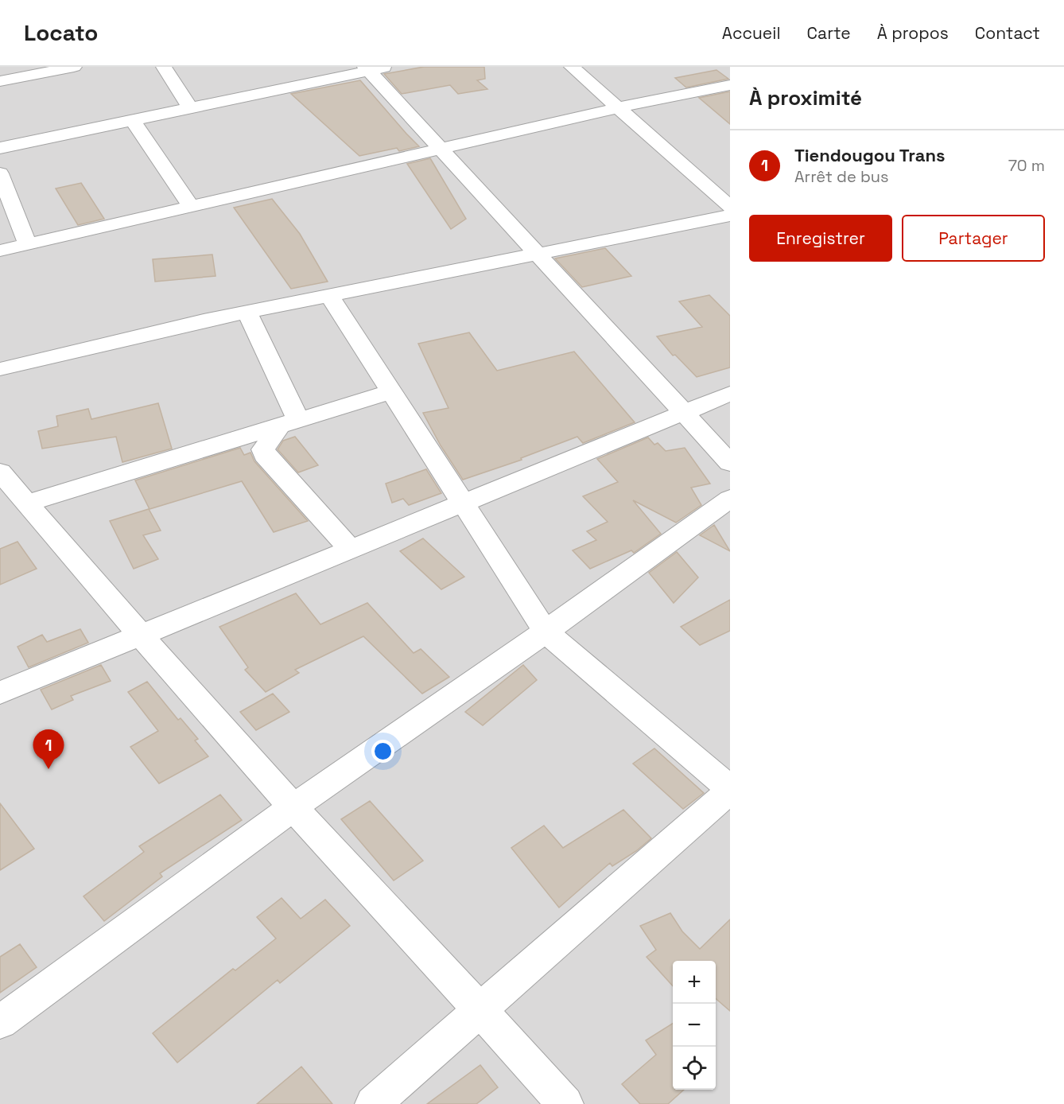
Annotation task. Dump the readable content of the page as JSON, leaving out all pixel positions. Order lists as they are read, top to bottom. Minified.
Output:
{"page":{"header":"Locato","nav":["Accueil","Carte","À propos","Contact"],"heading":"À proximité","list":[{"mark":"1","name":"Tiendougou Trans","note":"Arrêt de bus","value":"70 m"}],"buttons":["Enregistrer","Partager"],"pins":"1","map_buttons":["+","−"]}}
